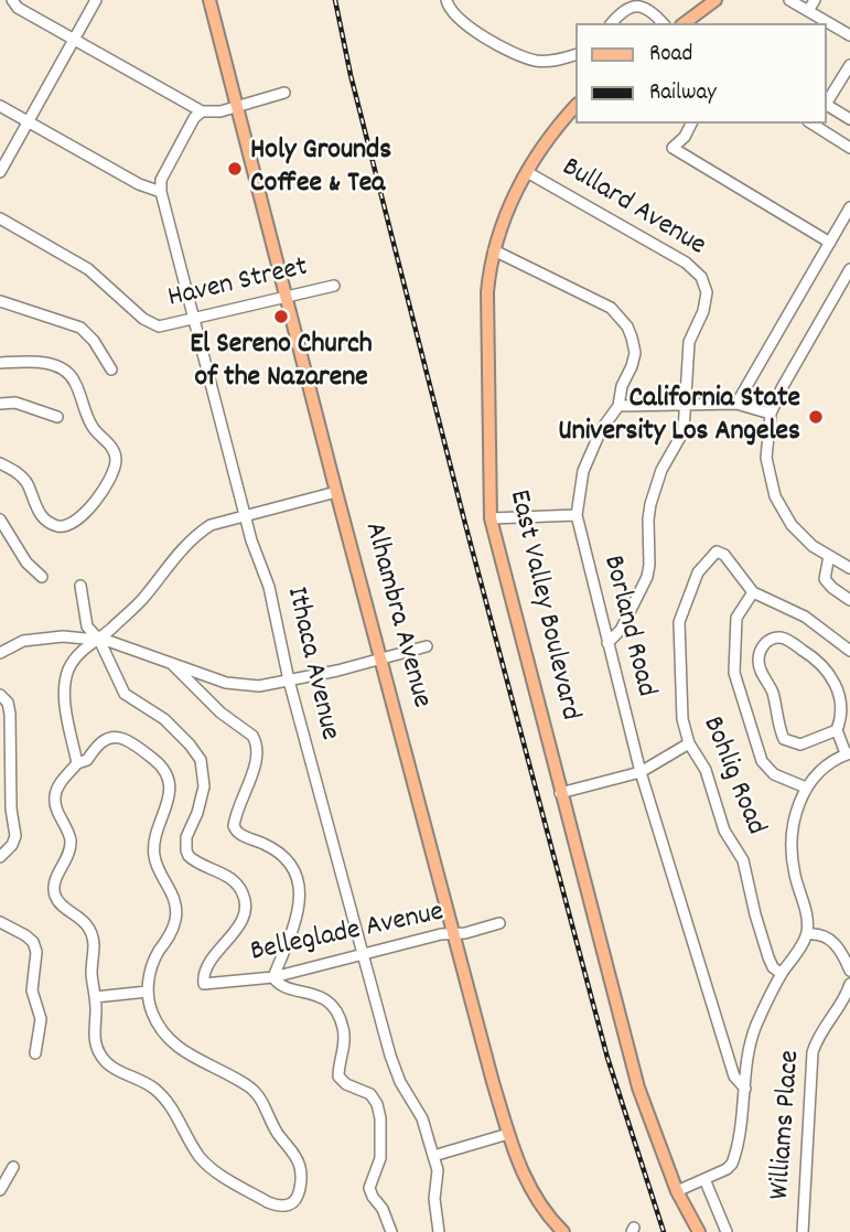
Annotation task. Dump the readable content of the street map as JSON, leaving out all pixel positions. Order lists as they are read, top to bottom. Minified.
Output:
{"streets":{"main road":["East Valley Boulevard","Alhambra Avenue"],"street":["Bullard Avenue","Haven Street","Borland Road","Ithaca Avenue","Bohlig Road","Belleglade Avenue","Williams Place"]},"crossings":[["Bullard Avenue","East Valley Boulevard"],["Haven Street","Alhambra Avenue"],["Haven Street","Ithaca Avenue"],["East Valley Boulevard","Borland Road"],["Alhambra Avenue","Belleglade Avenue"],["Ithaca Avenue","Belleglade Avenue"]],"places":["Holy Grounds Coffee & Tea","El Sereno Church of the Nazarene","California State University Los Angeles"],"legend":["Road","Railway"]}
